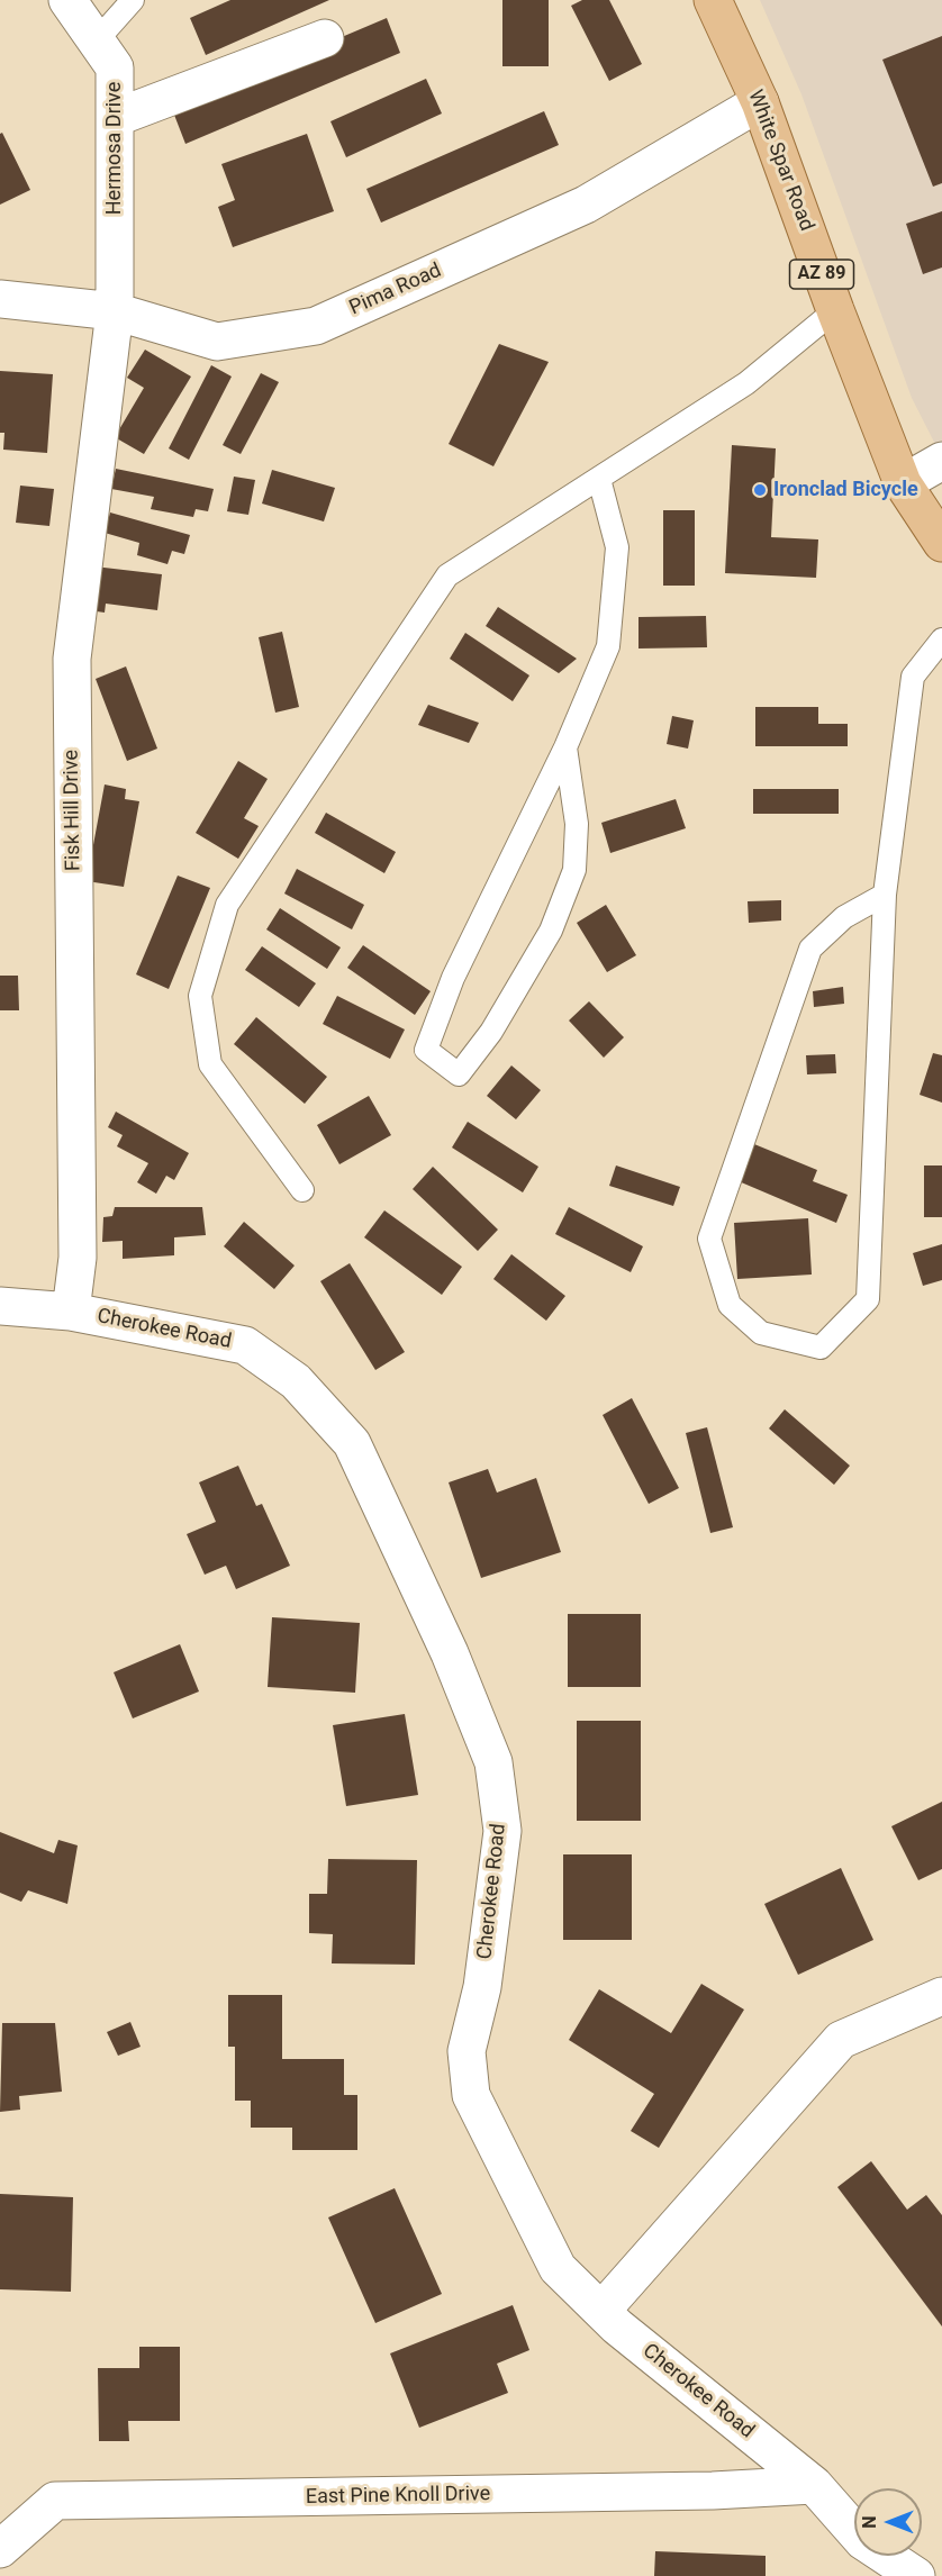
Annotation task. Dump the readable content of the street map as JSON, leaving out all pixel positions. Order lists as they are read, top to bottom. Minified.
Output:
{"streets":{"main road":["White Spar Road","AZ 89"],"street":["Hermosa Drive","Pima Road","Fisk Hill Drive","Cherokee Road","East Pine Knoll Drive"]},"crossings":[["Hermosa Drive","Pima Road"],["Hermosa Drive","Fisk Hill Drive"],["White Spar Road","Pima Road"],["Pima Road","Fisk Hill Drive"],["Fisk Hill Drive","Cherokee Road"],["Cherokee Road","East Pine Knoll Drive"]],"places":["Ironclad Bicycle"],"north":"left"}
